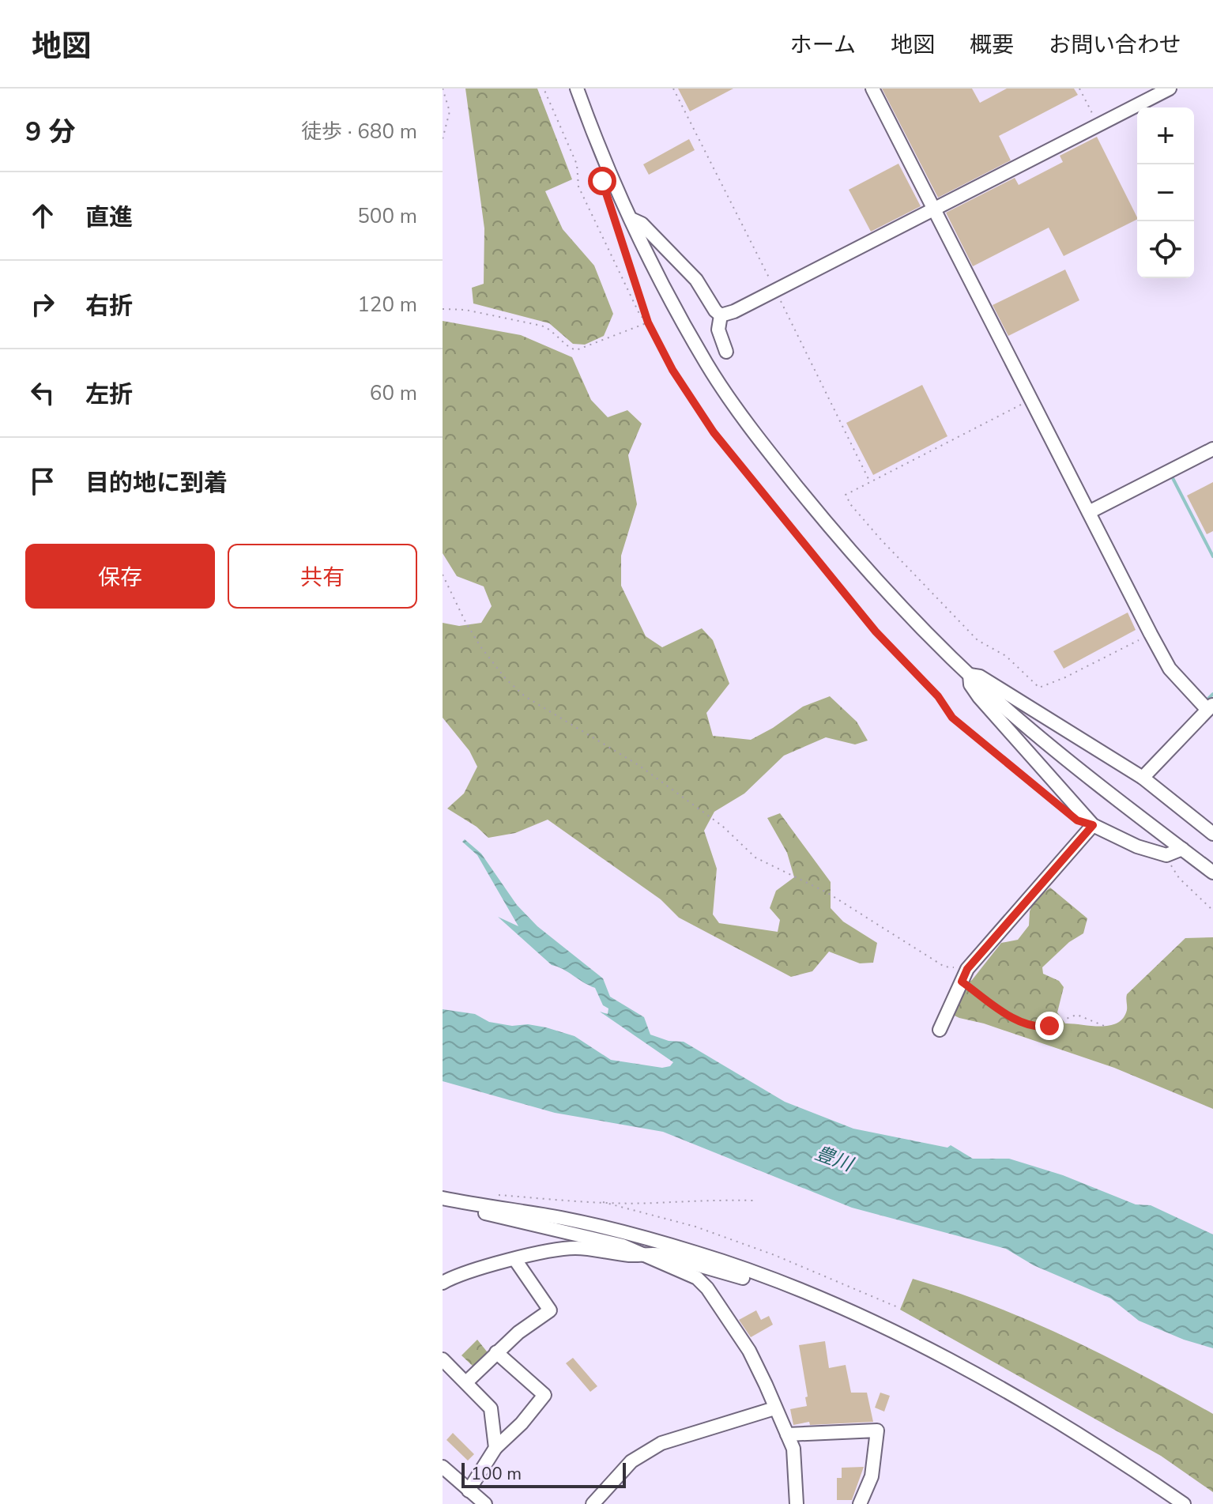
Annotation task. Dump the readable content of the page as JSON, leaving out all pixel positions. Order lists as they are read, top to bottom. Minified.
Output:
{"water":["豊川"],"scale_bar":"100 m","page":{"header":"地図","nav":["ホーム","地図","概要","お問い合わせ"],"heading":["9 分","徒歩 · 680 m"],"map_buttons":["+","−"],"list":[["直進","500 m"],["右折","120 m"],["左折","60 m"],"目的地に到着"],"buttons":["保存","共有"],"scale":"100 m"}}
